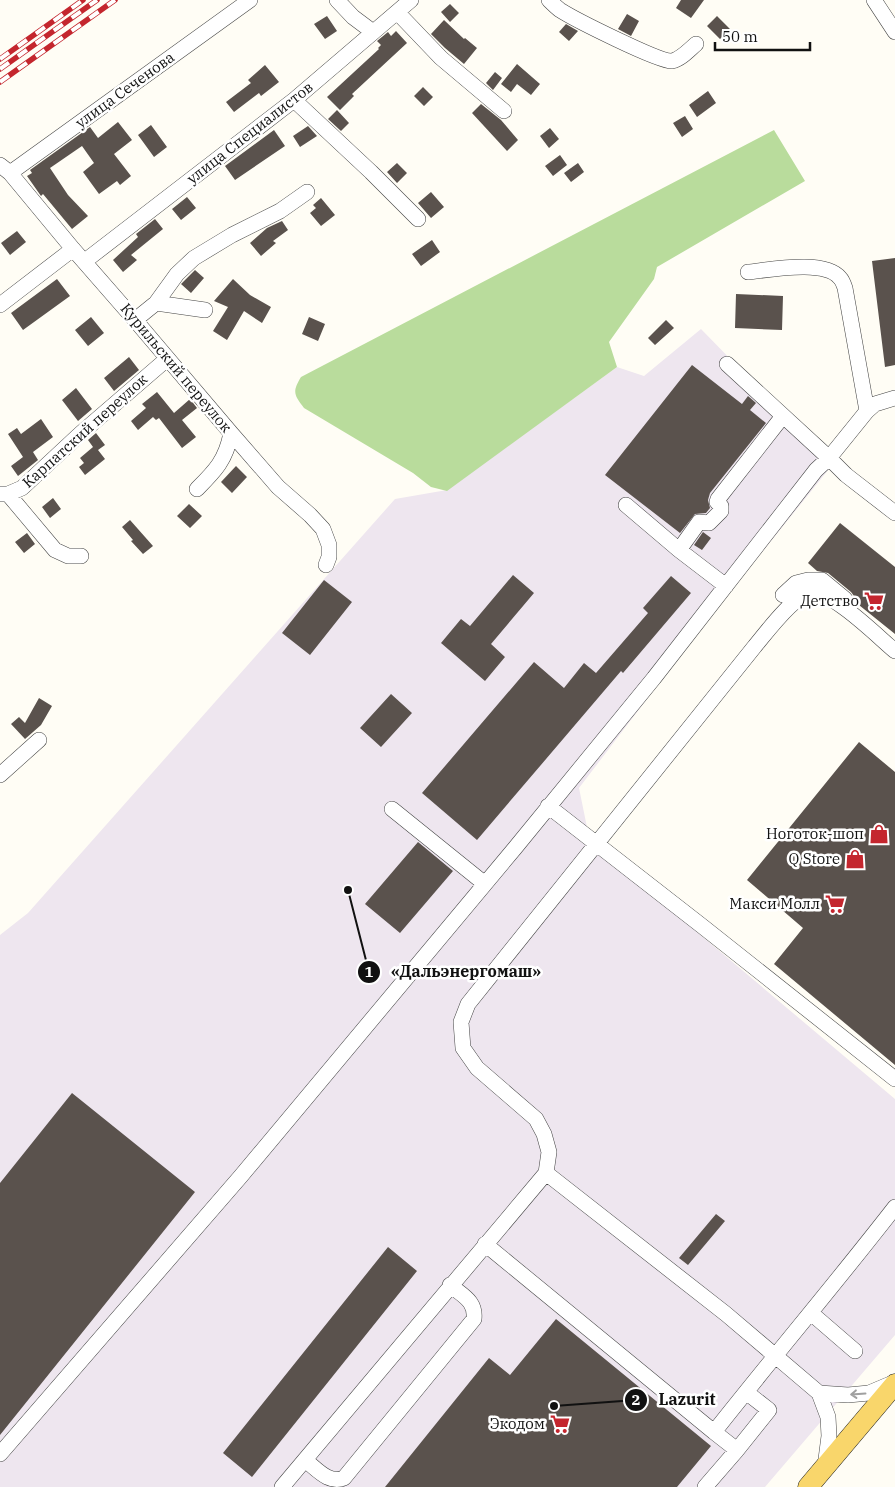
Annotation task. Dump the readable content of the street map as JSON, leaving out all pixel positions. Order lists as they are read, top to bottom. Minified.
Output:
{"streets":{"street":["улица Сеченова","улица Специалистов","Курильский переулок","Карпатский переулок"]},"crossings":[["улица Сеченова","Курильский переулок"],["улица Специалистов","Курильский переулок"],["Курильский переулок","Карпатский переулок"]],"places":{"supermarket":["Детство","Макси Молл","Экодом"],"shop":["Ноготок-шоп","Q Store"],"other":["«Дальэнергомаш»","Lazurit"]},"scale_bar":"50 m"}
